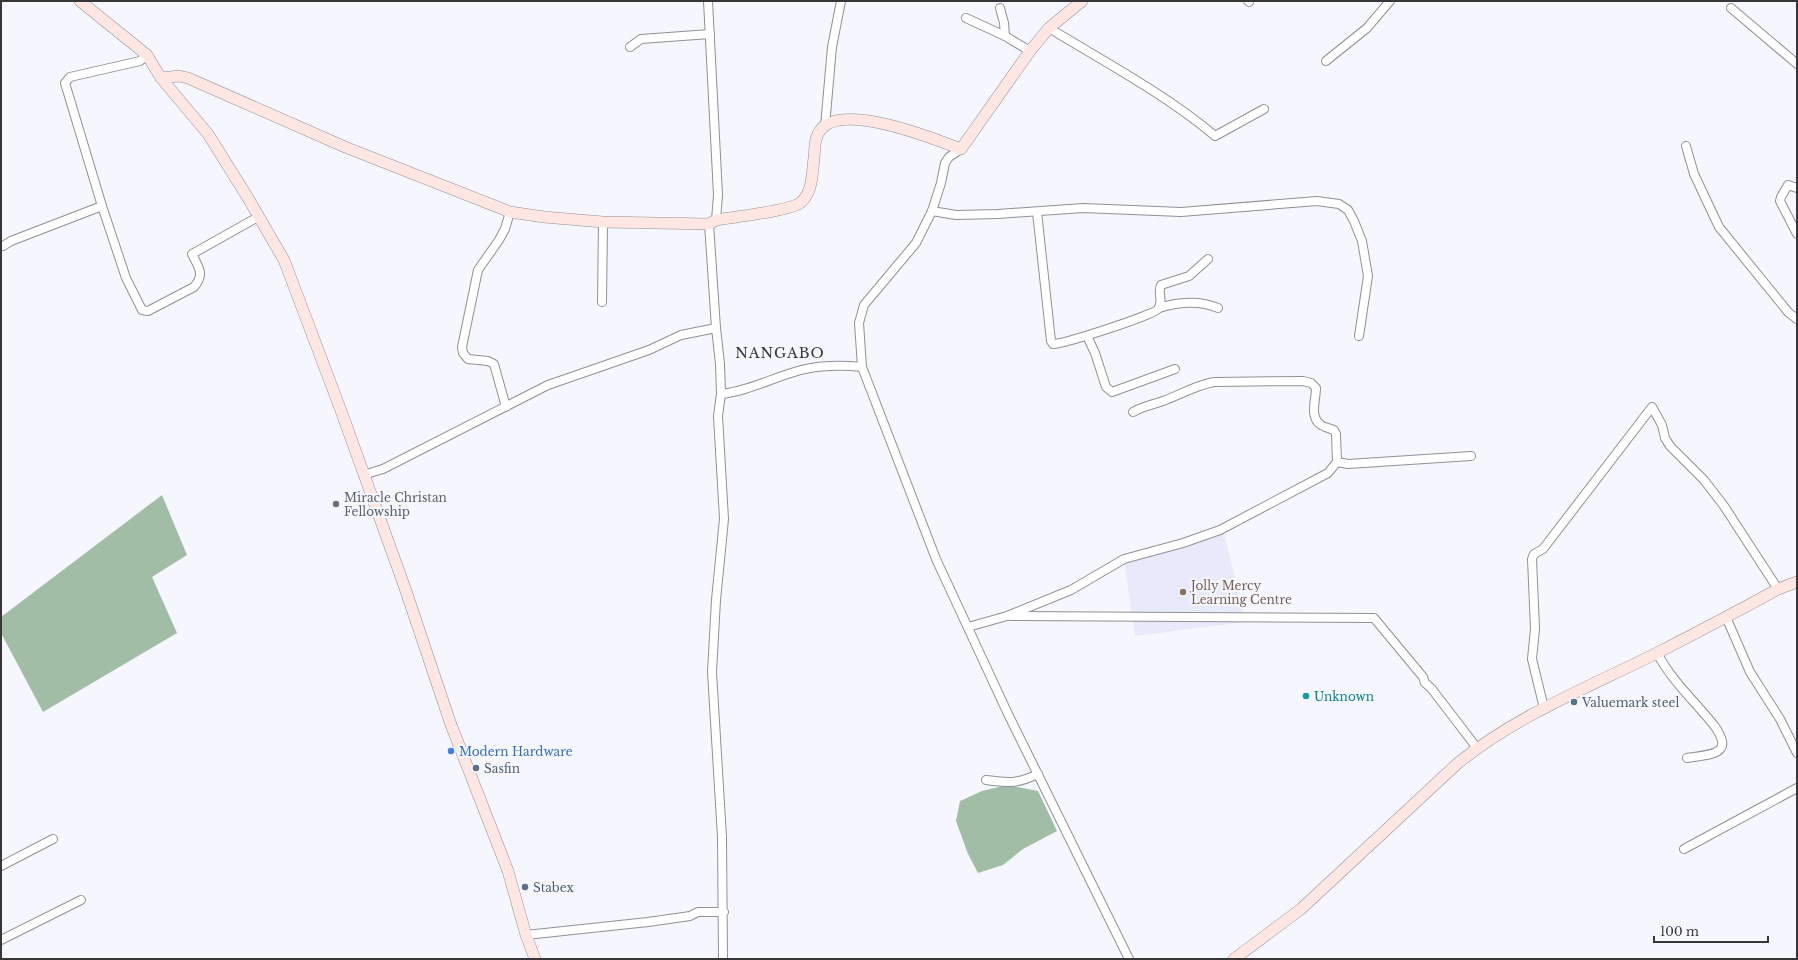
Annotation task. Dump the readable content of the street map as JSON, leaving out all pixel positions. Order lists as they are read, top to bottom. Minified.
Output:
{"districts":["NANGABO"],"places":["Miracle Christan Fellowship","Jolly Mercy Learning Centre","Unknown","Valuemark steel","Modern Hardware","Sasfin","Stabex"],"scale_bar":"100 m"}
